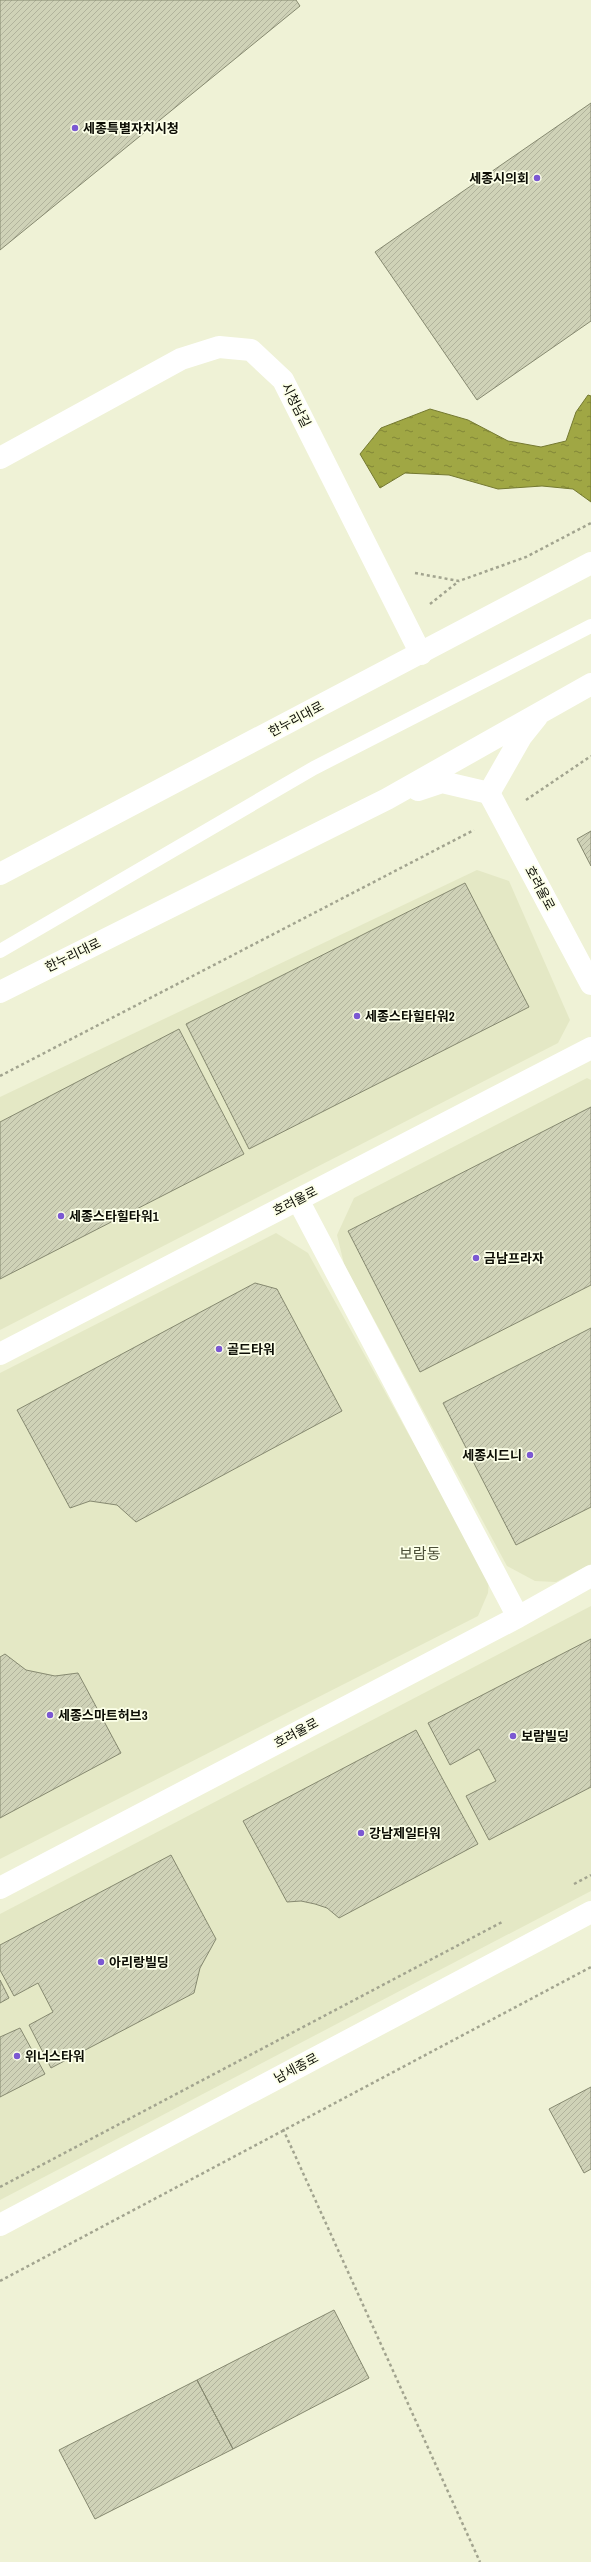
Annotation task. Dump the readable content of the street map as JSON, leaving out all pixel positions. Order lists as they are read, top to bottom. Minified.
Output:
{"streets":{"street":["시청남길","한누리대로","호려울로","남세종로"]},"crossings":[["시청남길","한누리대로"]],"districts":["보람동"],"places":["세종특별자치시청","세종시의회","세종스타힐타워2","세종스타힐타워1","금남프라자","골드타워","세종시드니","세종스마트허브3","보람빌딩","강남제일타워","아리랑빌딩","위너스타워"]}
